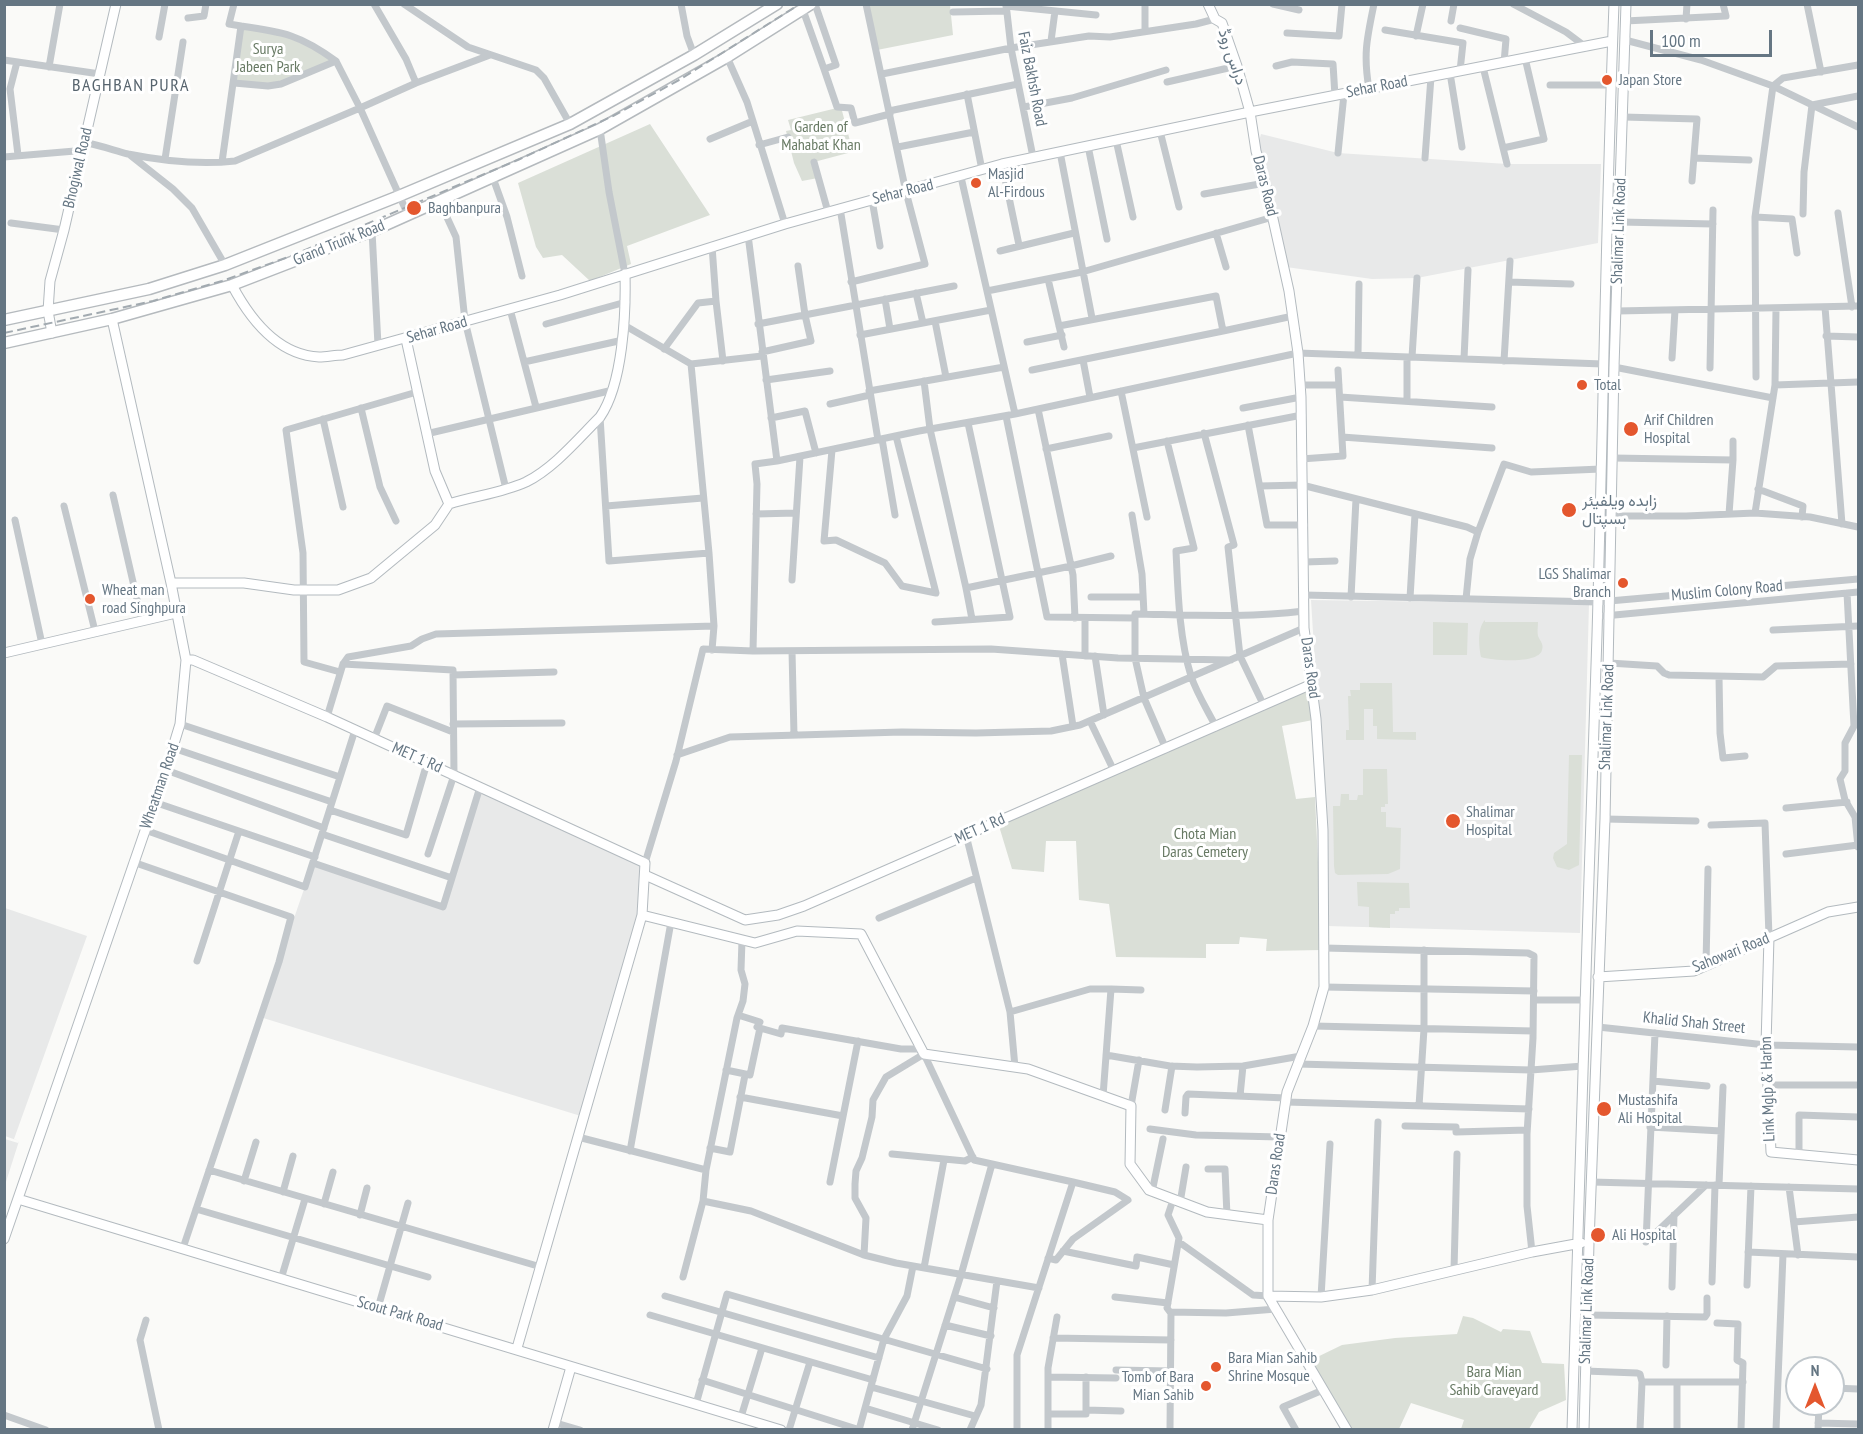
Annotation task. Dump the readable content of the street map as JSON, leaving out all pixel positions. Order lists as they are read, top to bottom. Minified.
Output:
{"streets":{"main road":["Grand Trunk Road"],"street":["دراس روڈ","Faiz Bakhsh Road","Sehar Road","Bhogiwal Road","Daras Road","Shalimar Link Road","Muslim Colony Road","MET 1 Rd","Wheatman Road","Sahowari Road","Khalid Shah Street","Link Mglp & Harbn","Scout Park Road"]},"crossings":[["دراس روڈ","Sehar Road"],["دراس روڈ","Daras Road"],["Faiz Bakhsh Road","Sehar Road"],["Sehar Road","Daras Road"],["Sehar Road","Shalimar Link Road"],["Sehar Road","Grand Trunk Road"],["Bhogiwal Road","Grand Trunk Road"],["Daras Road","Muslim Colony Road"],["Daras Road","MET 1 Rd"],["Shalimar Link Road","Muslim Colony Road"],["Shalimar Link Road","Sahowari Road"],["Shalimar Link Road","Khalid Shah Street"],["Grand Trunk Road","Wheatman Road"],["MET 1 Rd","Wheatman Road"],["Wheatman Road","Scout Park Road"],["Sahowari Road","Link Mglp & Harbn"],["Khalid Shah Street","Link Mglp & Harbn"]],"districts":["BAGHBAN PURA"],"parks":["Surya Jabeen Park","Garden of Mahabat Khan","Chota Mian Daras Cemetery","Bara Mian Sahib Graveyard"],"places":["Japan Store","Masjid Al-Firdous","Baghbanpura","Total","Arif Children Hospital","زاہدہ ویلفیئر ہسپتال","LGS Shalimar Branch","Wheat man road Singhpura","Shalimar Hospital","Mustashifa Ali Hospital","Ali Hospital","Bara Mian Sahib Shrine Mosque","Tomb of Bara Mian Sahib"],"scale_bar":"100 m","north":"top"}
